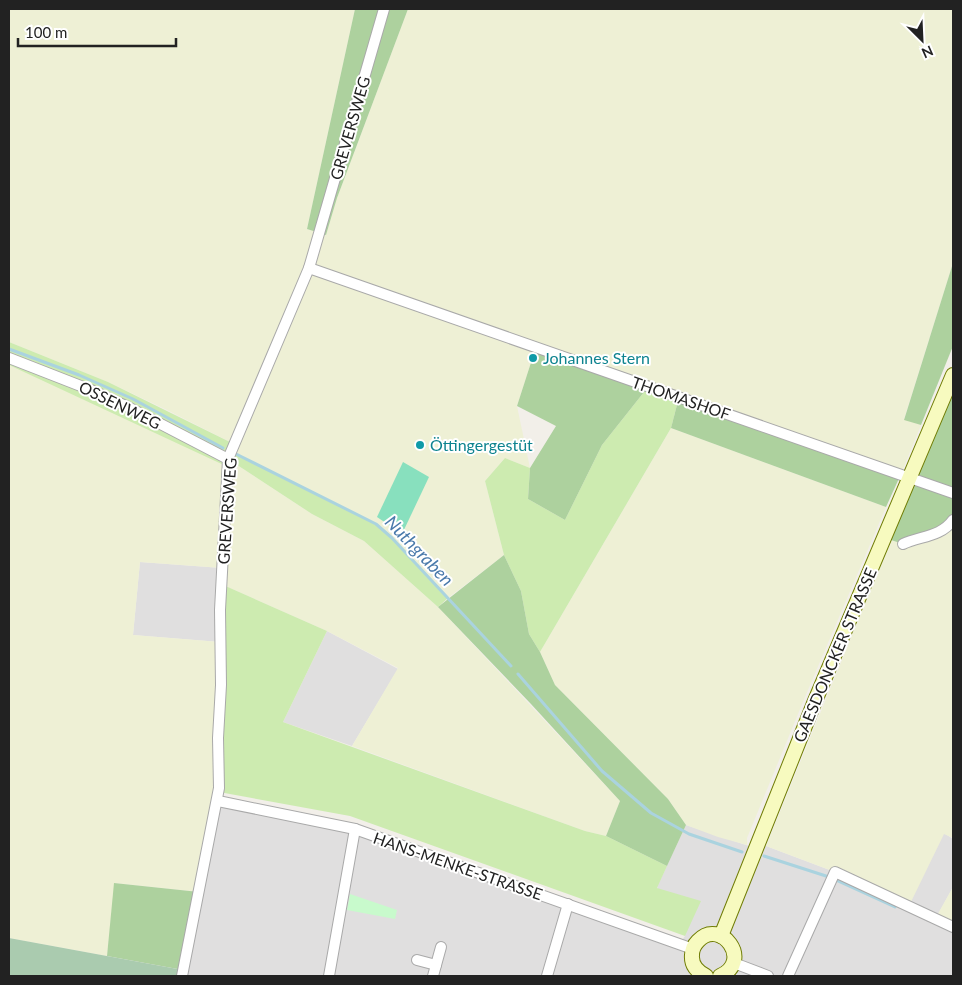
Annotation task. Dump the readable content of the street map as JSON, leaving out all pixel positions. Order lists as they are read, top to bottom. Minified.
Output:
{"streets":{"main road":["GAESDONCKER STRASSE"],"street":["GREVERSWEG","THOMASHOF","OSSENWEG","HANS-MENKE-STRASSE"]},"crossings":[["GREVERSWEG","THOMASHOF"],["GREVERSWEG","OSSENWEG"],["GREVERSWEG","HANS-MENKE-STRASSE"],["THOMASHOF","GAESDONCKER STRASSE"]],"water":["Nuthgraben"],"places":["Johannes Stern","Öttingergestüt"],"scale_bar":"100 m","north":"bottom right"}
